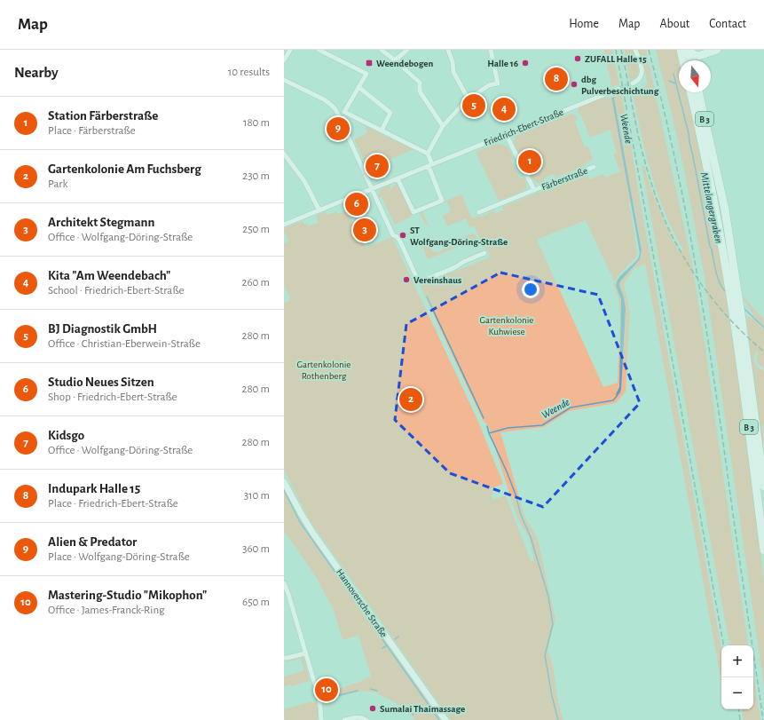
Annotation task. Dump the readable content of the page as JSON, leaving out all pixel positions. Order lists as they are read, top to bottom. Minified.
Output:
{"streets":{"highway":["B 3"],"street":["Friedrich-Ebert-Straße","Färberstraße","Hannoversche Straße"]},"crossings":[["Friedrich-Ebert-Straße","Färberstraße"]],"water":["Weende","Mittelangergraben"],"parks":["Gartenkolonie Kuhwiese","Gartenkolonie Rothenberg"],"places":{"other":["ZUFALL Halle 15","Halle 16","dbg Pulverbeschichtung","ST Wolfgang-Döring-Straße","Vereinshaus","Sumalai Thaimassage"],"transit":["Weendebogen"]},"north":"bottom","page":{"header":"Map","nav":["Home","Map","About","Contact"],"heading":["Nearby","10 results"],"pins":["8","5","4","9","1","7","6","3","2","10"],"list":[{"mark":"1","name":"Station Färberstraße","note":"Place · Färberstraße","value":"180 m"},{"mark":"2","name":"Gartenkolonie Am Fuchsberg","note":"Park","value":"230 m"},{"mark":"3","name":"Architekt Stegmann","note":"Office · Wolfgang-Döring-Straße","value":"250 m"},{"mark":"4","name":"Kita \"Am Weendebach\"","note":"School · Friedrich-Ebert-Straße","value":"260 m"},{"mark":"5","name":"BJ Diagnostik GmbH","note":"Office · Christian-Eberwein-Straße","value":"280 m"},{"mark":"6","name":"Studio Neues Sitzen","note":"Shop · Friedrich-Ebert-Straße","value":"280 m"},{"mark":"7","name":"Kidsgo","note":"Office · Wolfgang-Döring-Straße","value":"280 m"},{"mark":"8","name":"Indupark Halle 15","note":"Place · Friedrich-Ebert-Straße","value":"310 m"},{"mark":"9","name":"Alien & Predator","note":"Place · Wolfgang-Döring-Straße","value":"360 m"},{"mark":"10","name":"Mastering-Studio \"Mikophon\"","note":"Office · James-Franck-Ring","value":"650 m"}],"map_buttons":["+","−"]}}
